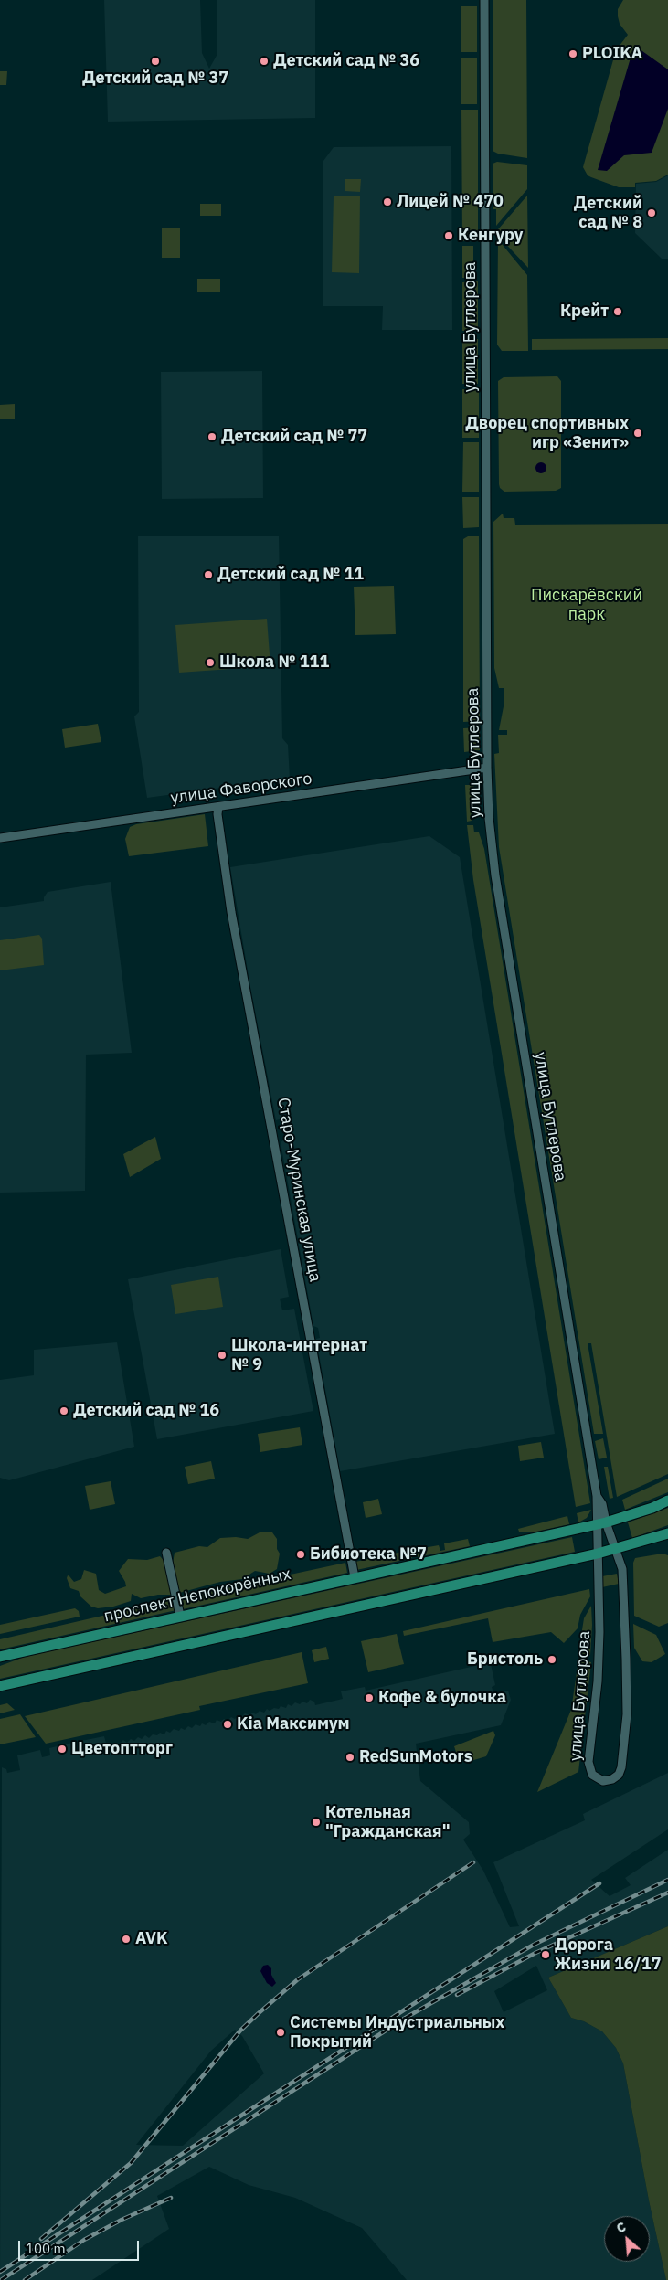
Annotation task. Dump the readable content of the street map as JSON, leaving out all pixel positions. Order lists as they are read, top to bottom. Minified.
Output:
{"streets":{"main road":["проспект Непокорённых"],"street":["улица Бутлерова","улица Фаворского","Старо-Муринская улица"]},"crossings":[["улица Бутлерова","улица Фаворского"],["улица Бутлерова","проспект Непокорённых"],["улица Фаворского","Старо-Муринская улица"],["Старо-Муринская улица","проспект Непокорённых"]],"parks":["Пискарёвский парк"],"places":["PLOIKA","Детский сад № 37","Детский сад № 36","Лицей № 470","Детский сад № 8","Кенгуру","Крейт","Дворец спортивных игр «Зенит»","Детский сад № 77","Детский сад № 11","Школа № 111","Школа-интернат № 9","Детский сад № 16","Бибиотека №7","Бристоль","Кофе & булочка","Kia Максимум","Цветоптторг","RedSunMotors","Котельная \"Гражданская\"","AVK","Дорога Жизни 16/17","Системы Индустриальных Покрытий"],"scale_bar":"100 m","north":"top left"}
